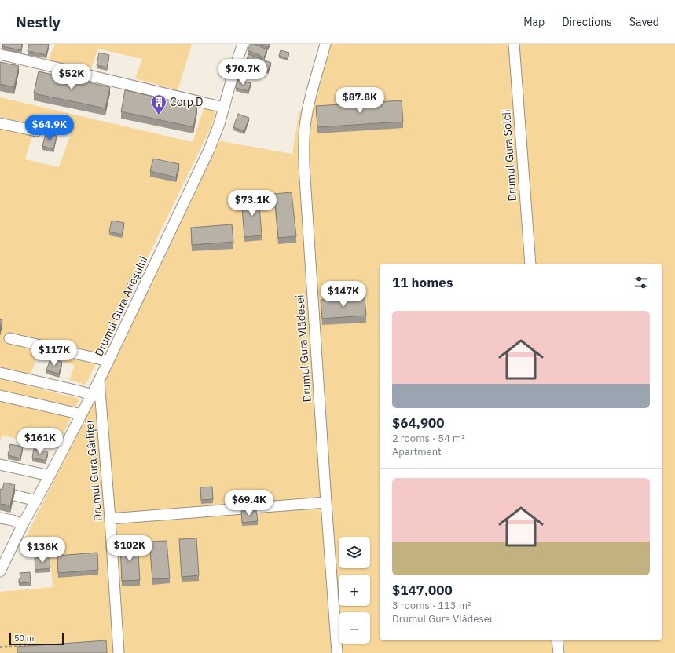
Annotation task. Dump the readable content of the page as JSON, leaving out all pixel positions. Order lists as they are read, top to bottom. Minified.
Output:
{"streets":{"street":["Drumul Gura Solcii","Drumul Gura Arieșului","Drumul Gura Vlădesei","Drumul Gura Gârliței"]},"crossings":[["Drumul Gura Arieșului","Drumul Gura Gârliței"]],"places":{"building":["Corp D"]},"scale_bar":"50 m","page":{"header":"Nestly","nav":["Map","Directions","Saved"],"price":["$70.7K","$52K","$87.8K","$64.9K","$73.1K","$147K","$117K","$161K","$69.4K","$102K","$136K"],"heading":"11 homes","list":[{"name":"$64,900","note":"2 rooms · 54 m² · Apartment"},{"name":"$147,000","note":"3 rooms · 113 m² · Drumul Gura Vlădesei"}],"map_buttons":["+","−"],"scale":"50 m"}}
